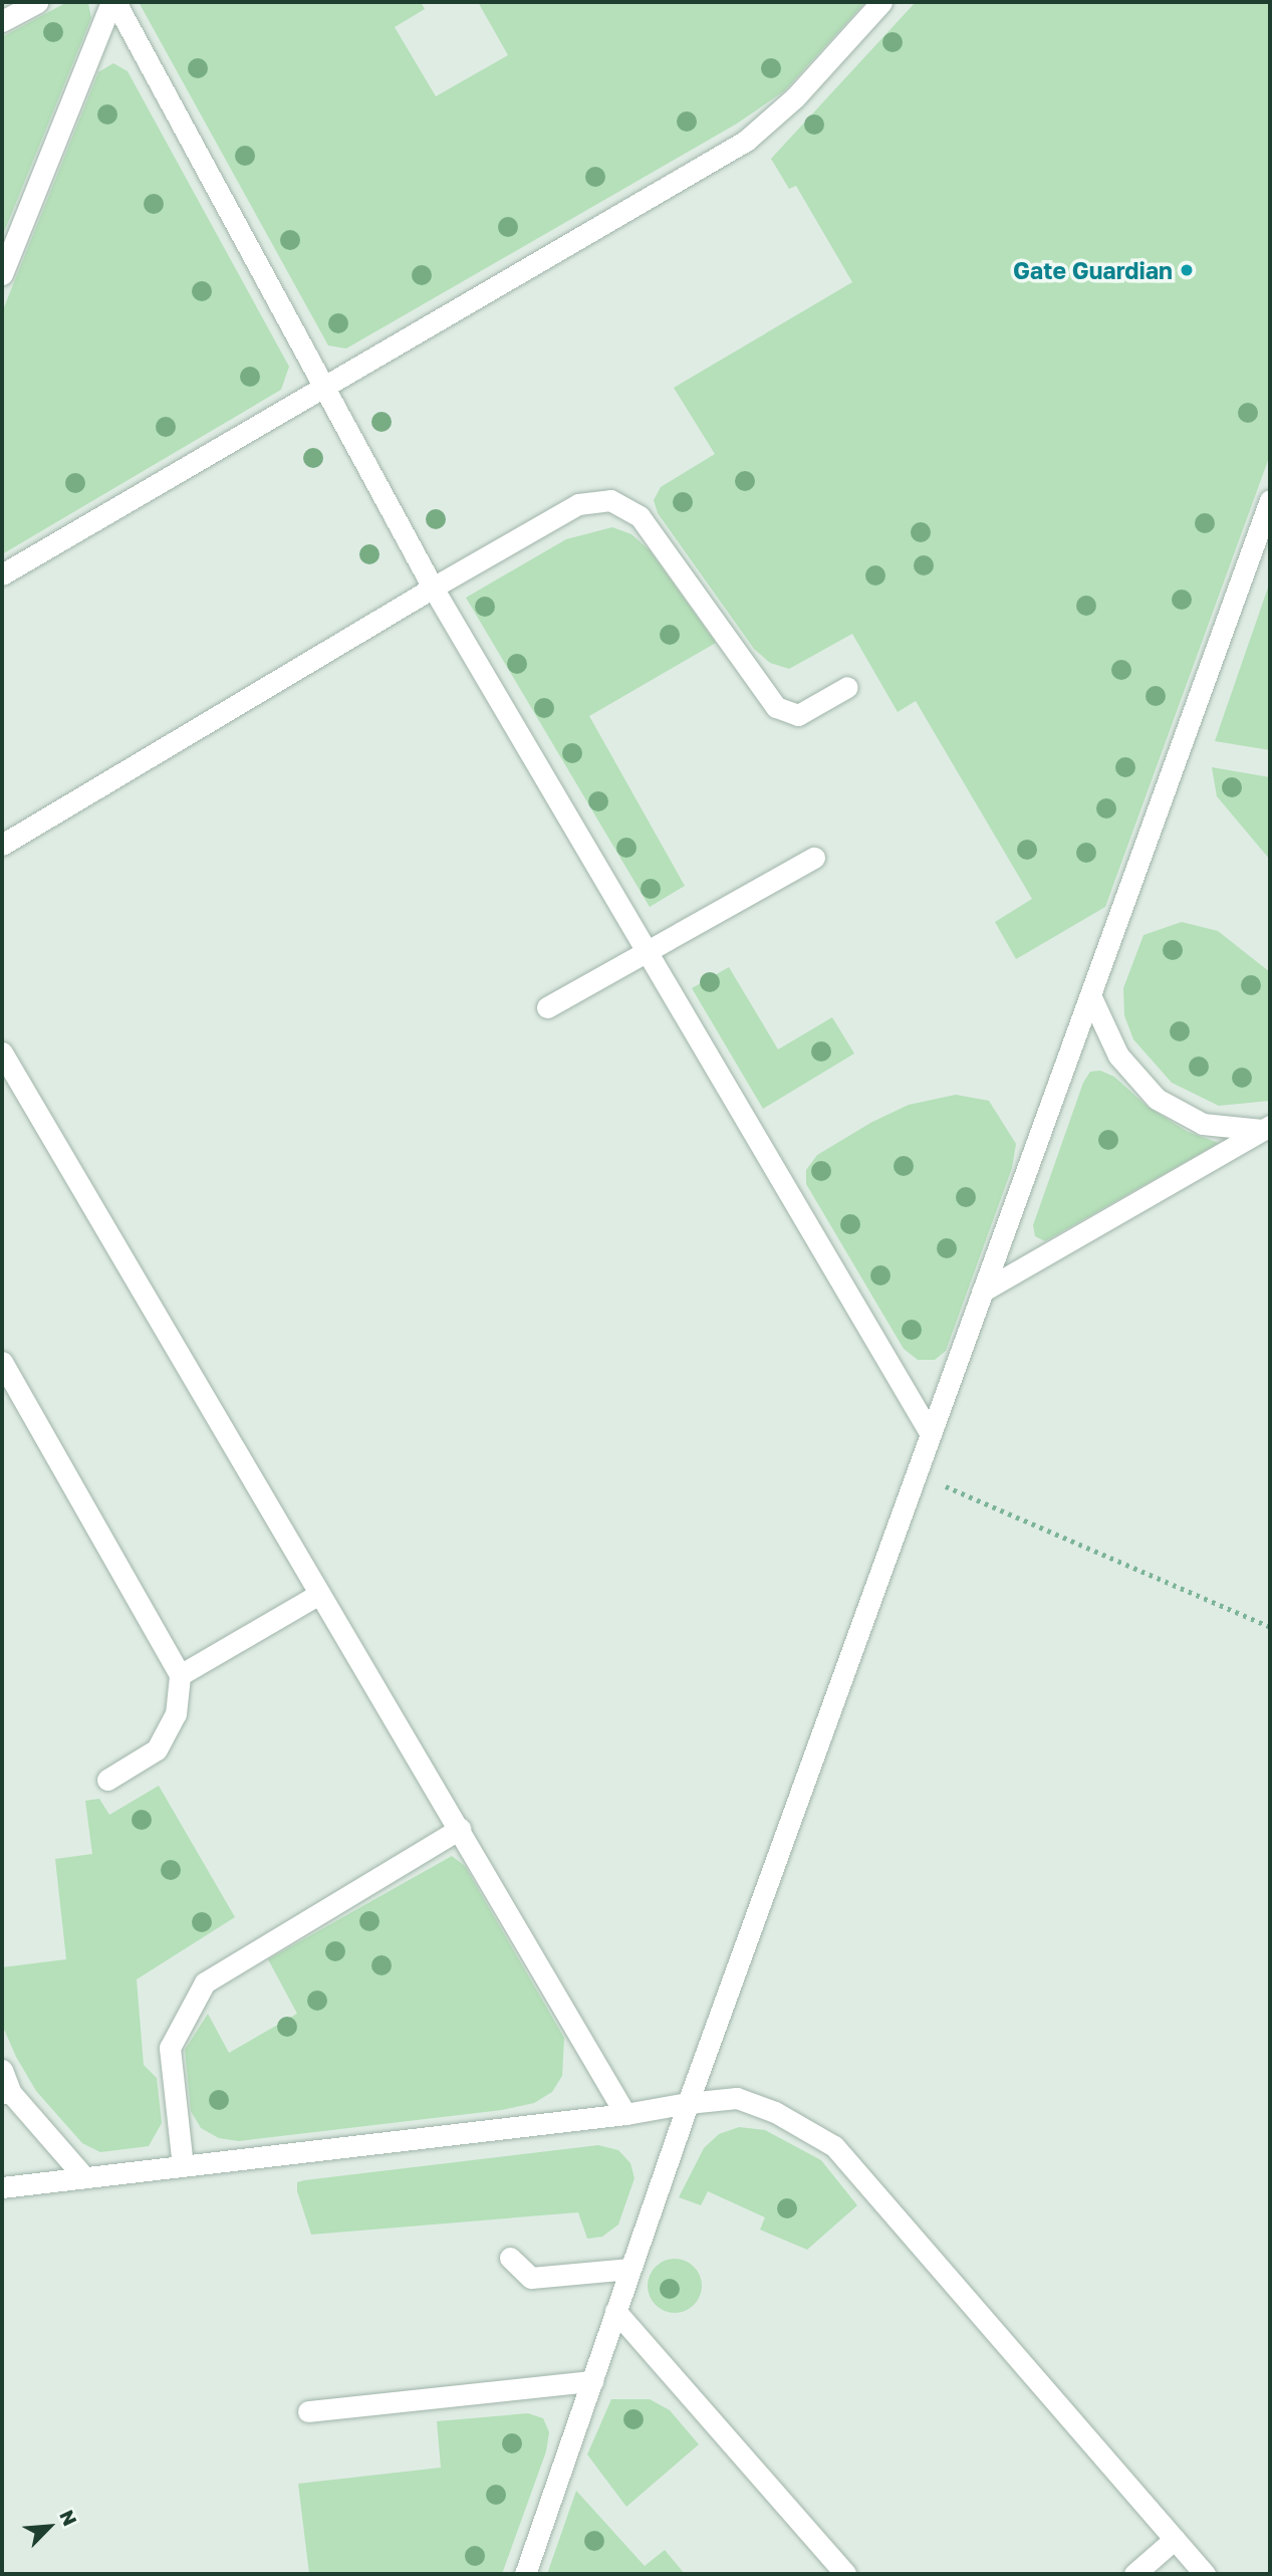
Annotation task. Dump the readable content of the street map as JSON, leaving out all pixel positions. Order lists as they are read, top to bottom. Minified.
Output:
{"places":["Gate Guardian"],"north":"top right"}
